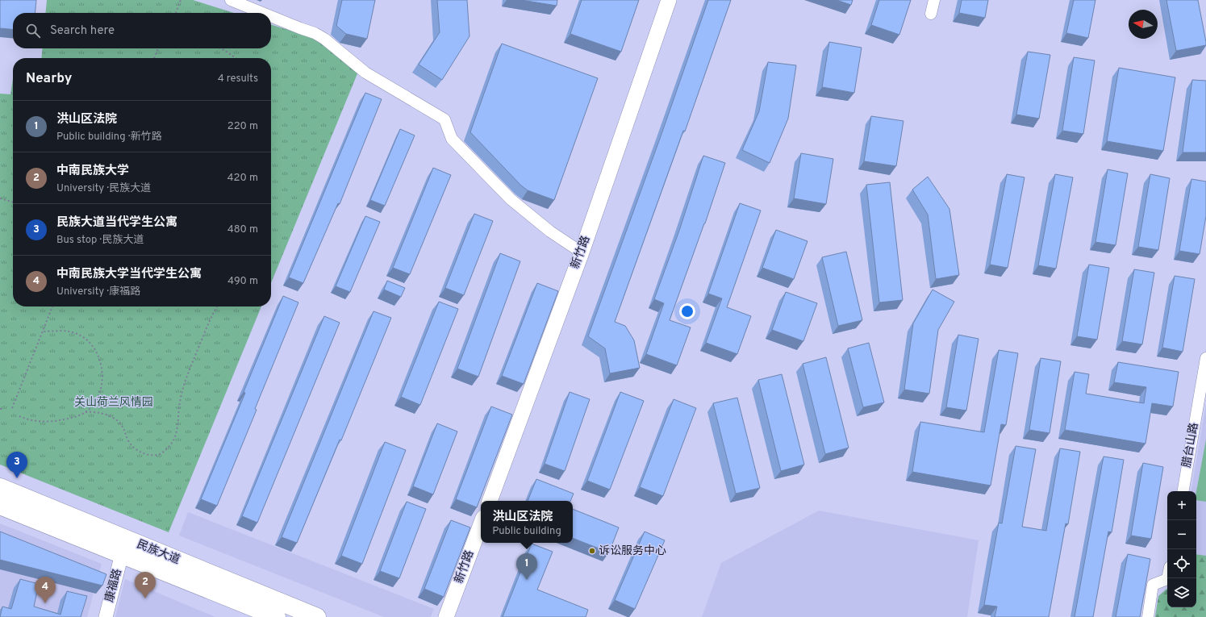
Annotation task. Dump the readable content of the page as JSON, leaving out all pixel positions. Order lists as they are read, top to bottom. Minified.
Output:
{"streets":{"main road":["新竹路","民族大道"],"street":["腊台山路","康福路"]},"crossings":[["民族大道","康福路"]],"parks":["关山荷兰风情园"],"places":["诉讼服务中心"],"north":"left","page":{"search":"Search here","heading":["Nearby","4 results"],"list":[{"mark":"1","name":"洪山区法院","note":"Public building · 新竹路","value":"220 m"},{"mark":"2","name":"中南民族大学","note":"University · 民族大道","value":"420 m"},{"mark":"3","name":"民族大道当代学生公寓","note":"Bus stop · 民族大道","value":"480 m"},{"mark":"4","name":"中南民族大学当代学生公寓","note":"University · 康福路","value":"490 m"}],"pins":["3","1","2","4"],"map_buttons":["+","−"],"popup":["洪山区法院","Public building"]}}
